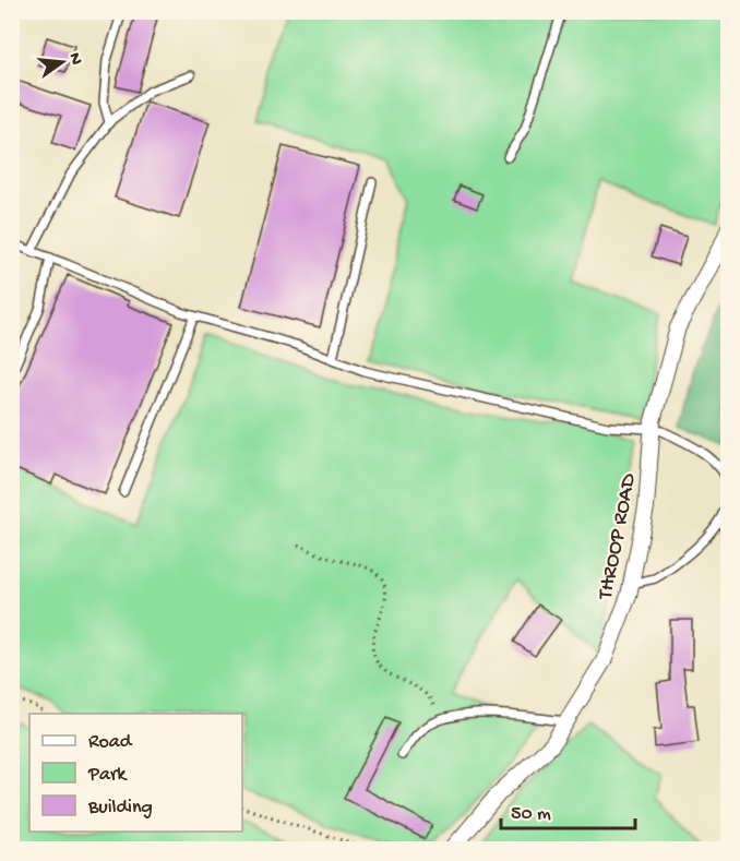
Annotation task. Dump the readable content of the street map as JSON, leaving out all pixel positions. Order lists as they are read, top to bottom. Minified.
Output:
{"streets":{"street":["THROOP ROAD"]},"legend":["Road","Park","Building"],"scale_bar":"50 m","north":"right"}
